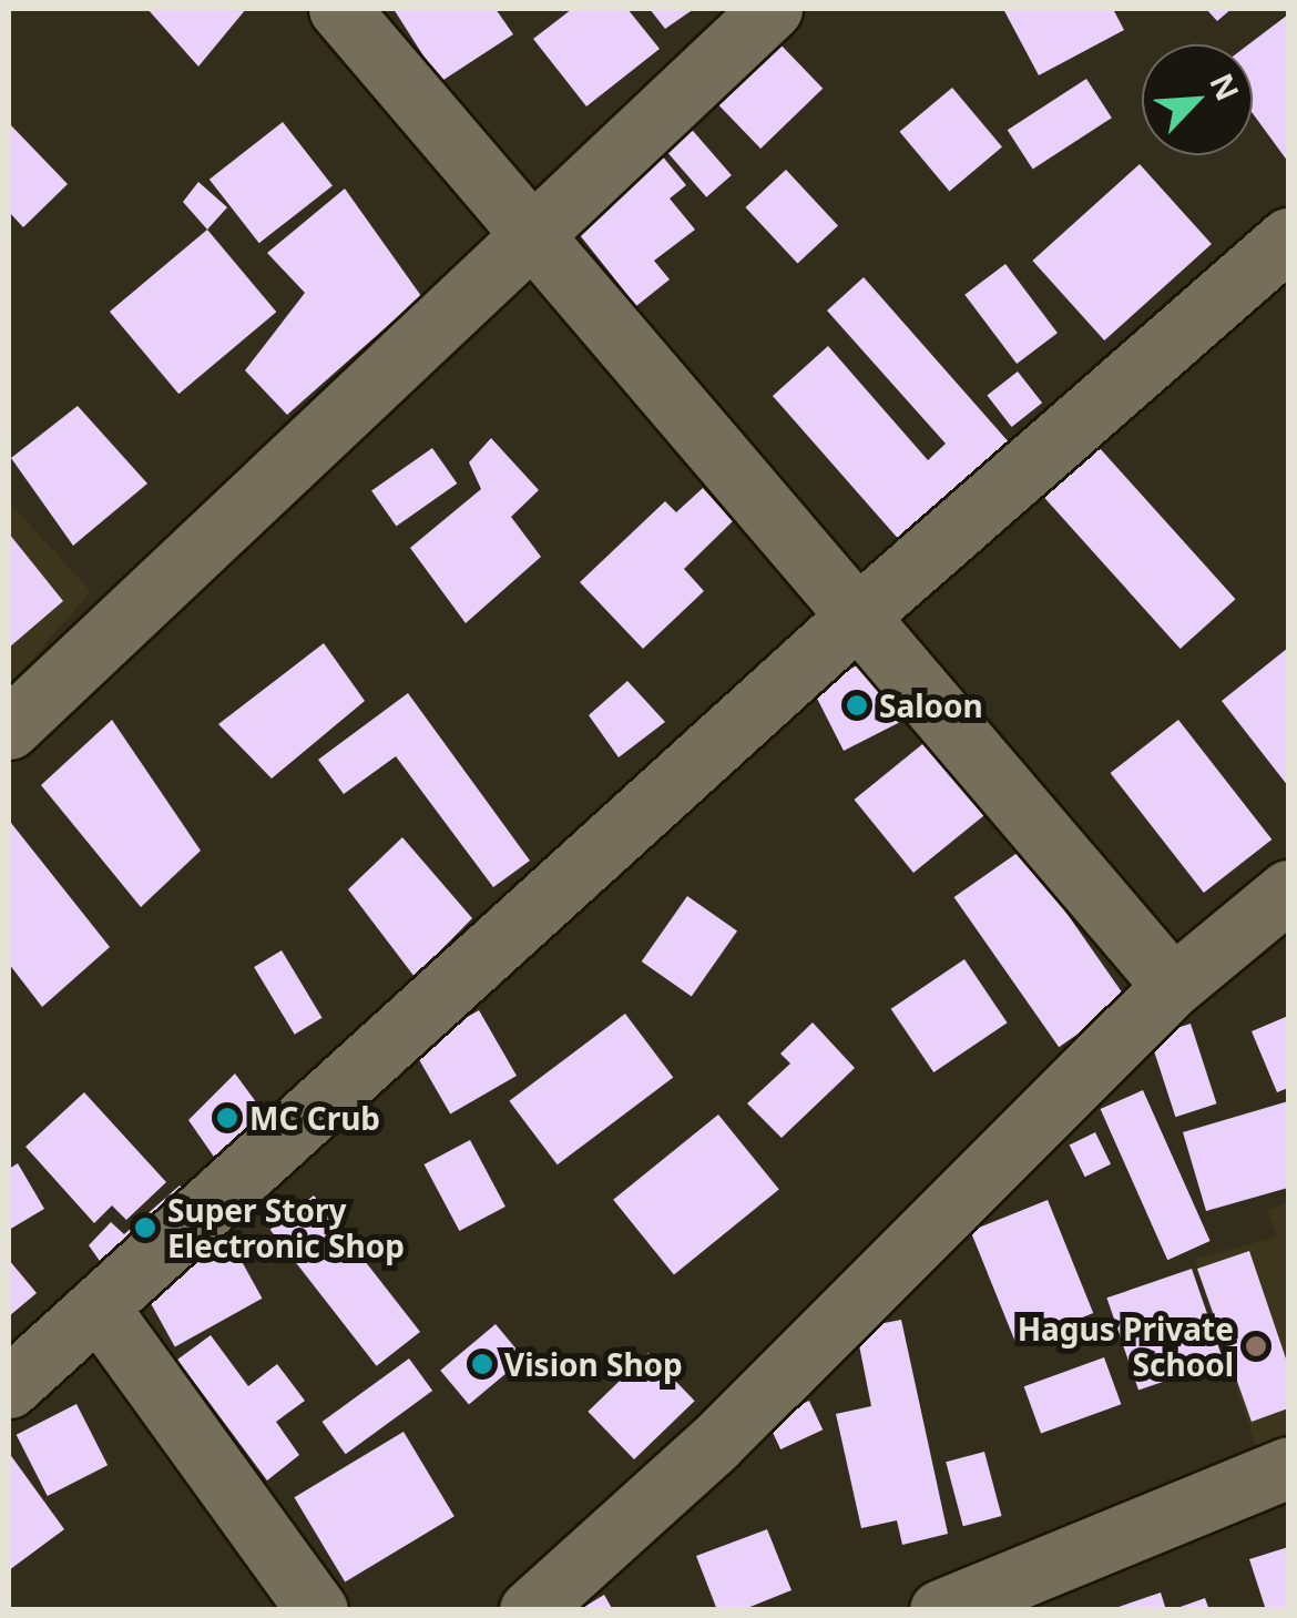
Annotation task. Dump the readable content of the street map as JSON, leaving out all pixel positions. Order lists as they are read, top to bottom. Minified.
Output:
{"places":["Saloon","MC Crub","Super Story Electronic Shop","Hagus Private School","Vision Shop"],"north":"top right"}
